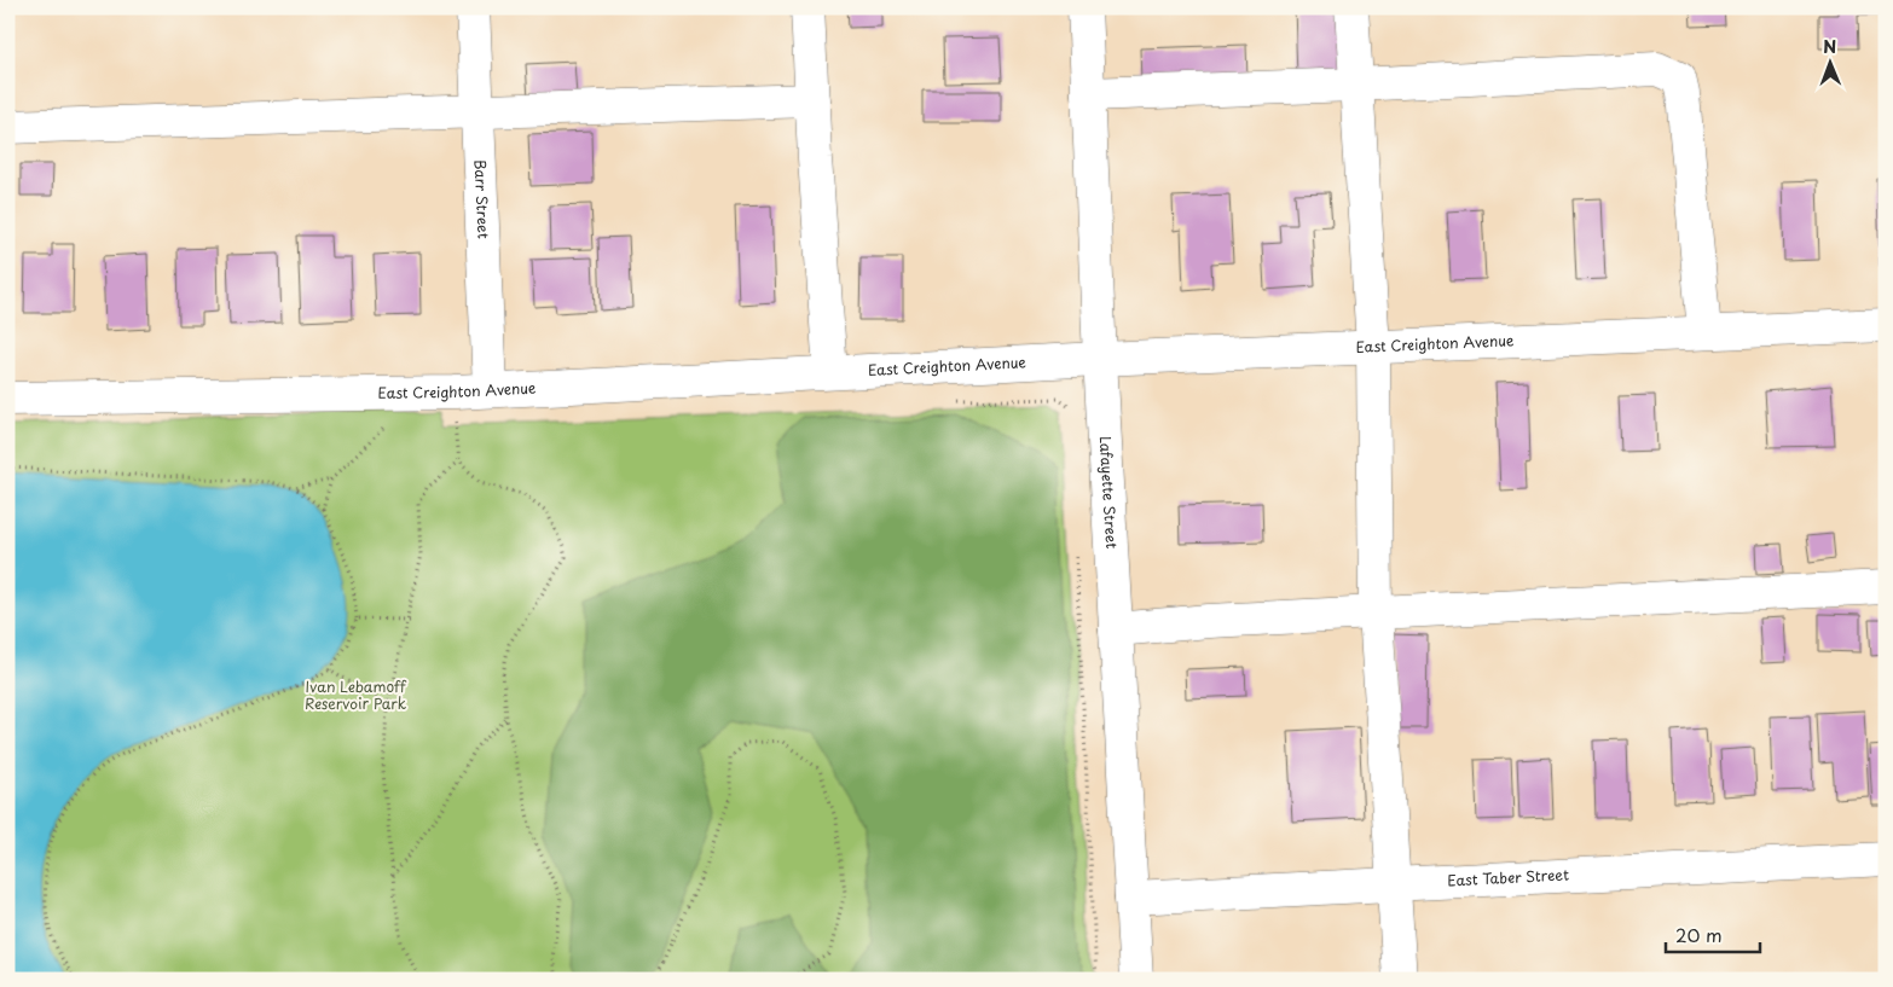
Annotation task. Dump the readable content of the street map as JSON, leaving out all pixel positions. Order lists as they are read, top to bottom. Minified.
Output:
{"streets":{"main road":["Barr Street","East Creighton Avenue","Lafayette Street","East Taber Street"]},"crossings":[["Barr Street","East Creighton Avenue"],["East Creighton Avenue","Lafayette Street"],["Lafayette Street","East Taber Street"]],"parks":["Ivan Lebamoff Reservoir Park"],"scale_bar":"20 m","north":"top"}
